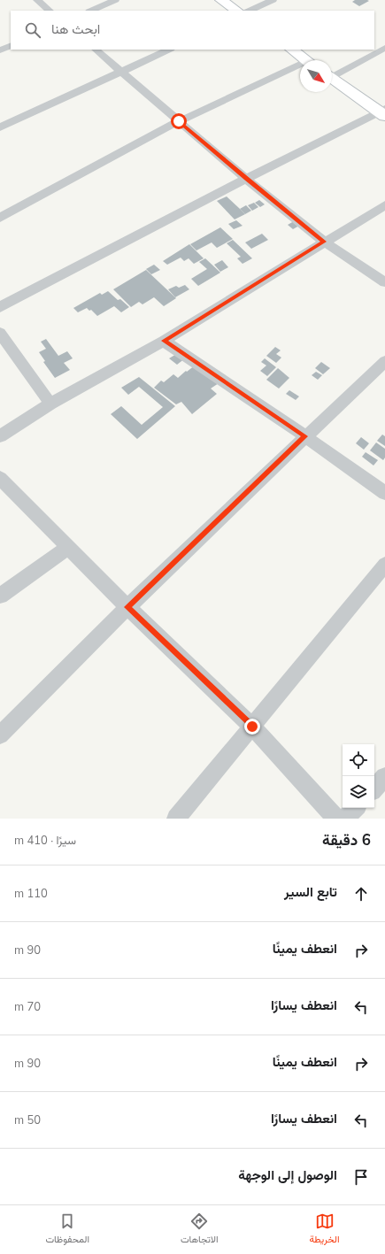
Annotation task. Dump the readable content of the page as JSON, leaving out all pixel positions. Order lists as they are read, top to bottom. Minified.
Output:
{"north":"bottom right","page":{"search":"ابحث هنا","heading":["6 دقيقة","سيرًا · 410 m"],"list":[["تابع السير","110 m"],["انعطف يمينًا","90 m"],["انعطف يسارًا","70 m"],["انعطف يمينًا","90 m"],["انعطف يسارًا","50 m"],"الوصول إلى الوجهة"],"nav":["الخريطة","الاتجاهات","المحفوظات"]}}
